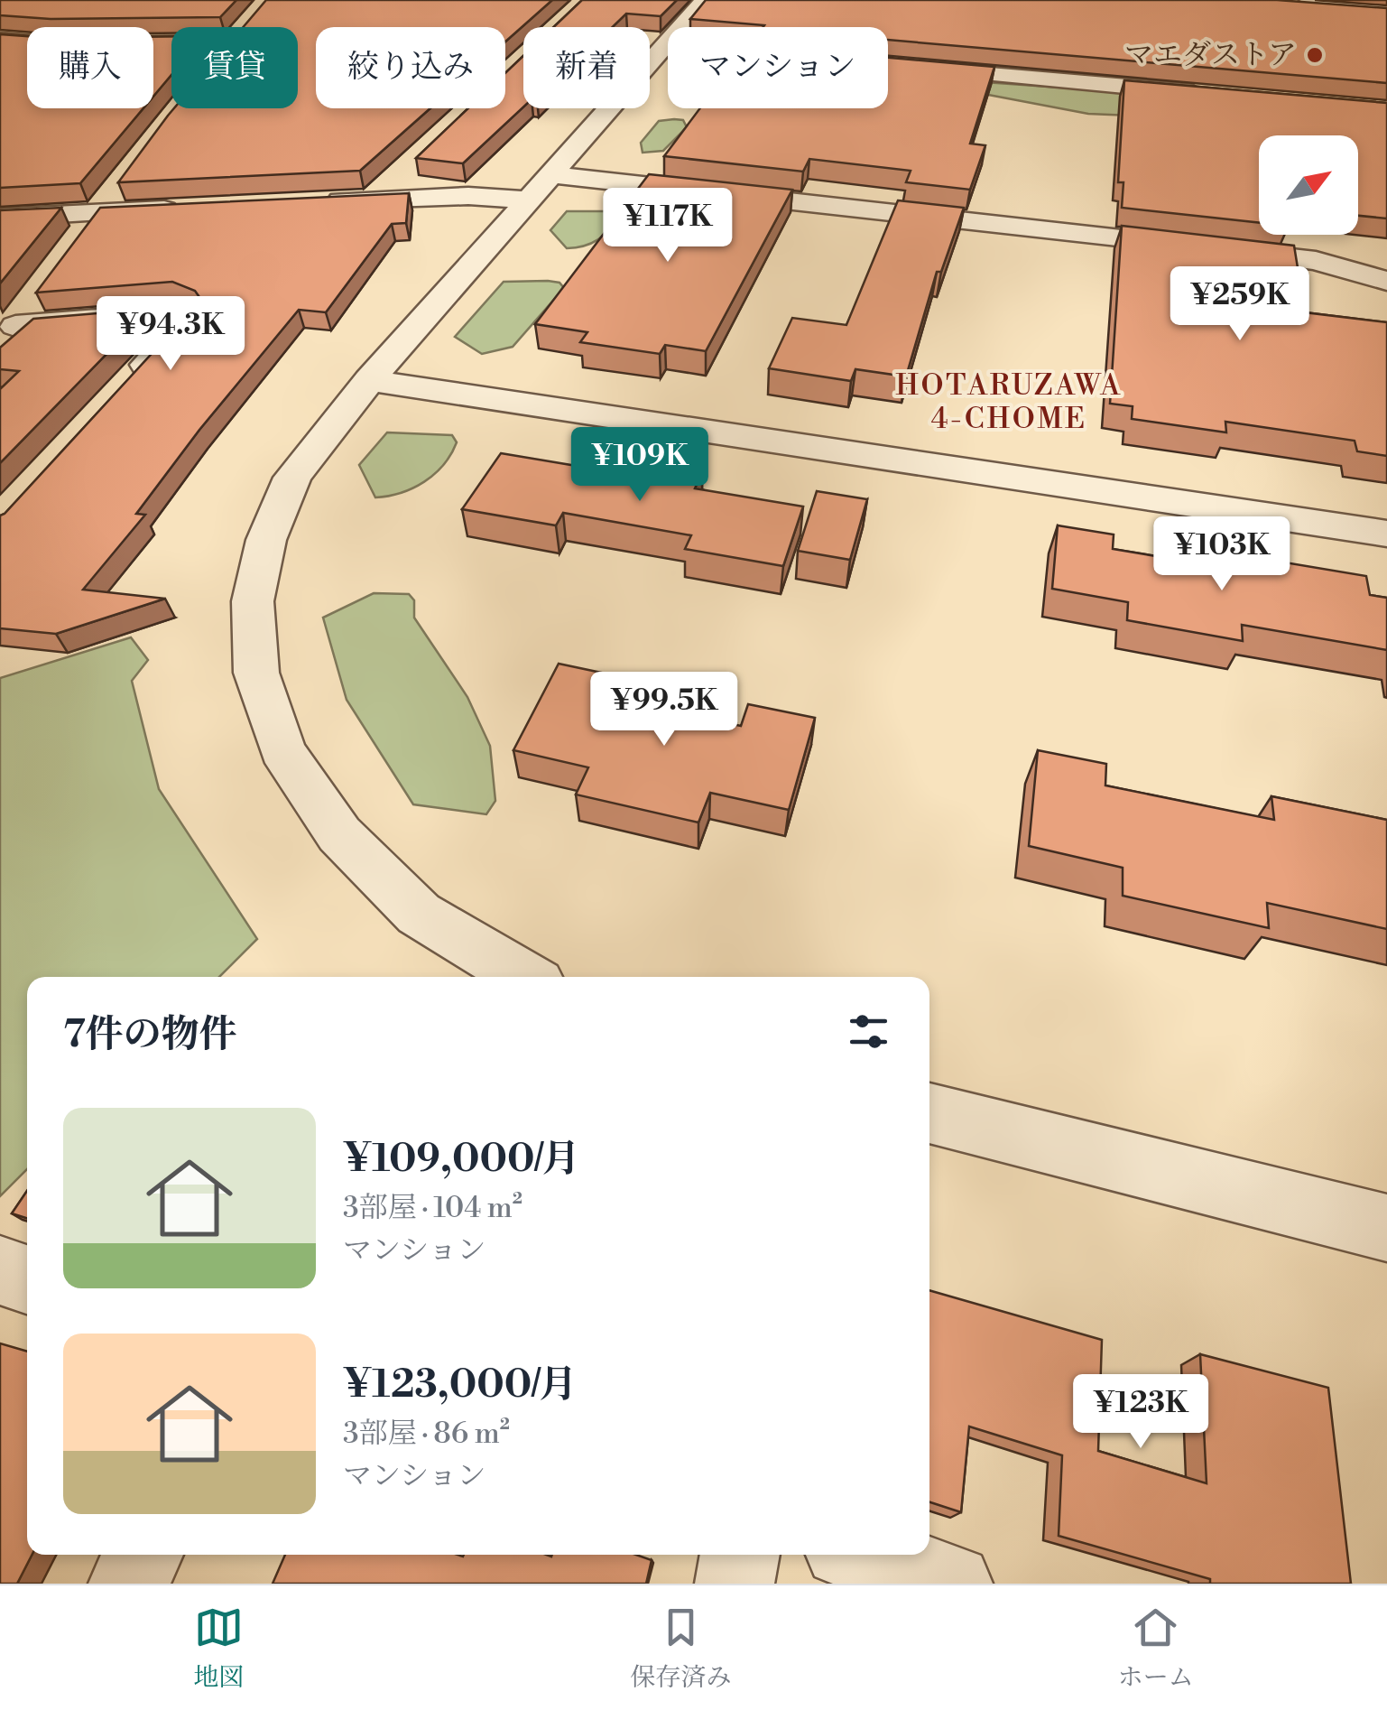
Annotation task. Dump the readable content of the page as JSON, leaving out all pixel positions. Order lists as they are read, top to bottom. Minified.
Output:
{"districts":["HOTARUZAWA 4-CHOME"],"places":["マエダストア"],"north":"top right","page":{"chip":["購入","賃貸","絞り込み","新着","マンション"],"price":["¥117K","¥259K","¥94.3K","¥109K","¥103K","¥99.5K","¥123K"],"heading":"7件の物件","list":[{"name":"¥109,000/月","note":"3部屋 · 104 m² · マンション"},{"name":"¥123,000/月","note":"3部屋 · 86 m² · マンション"}],"tabs":["地図","保存済み","ホーム"]}}
